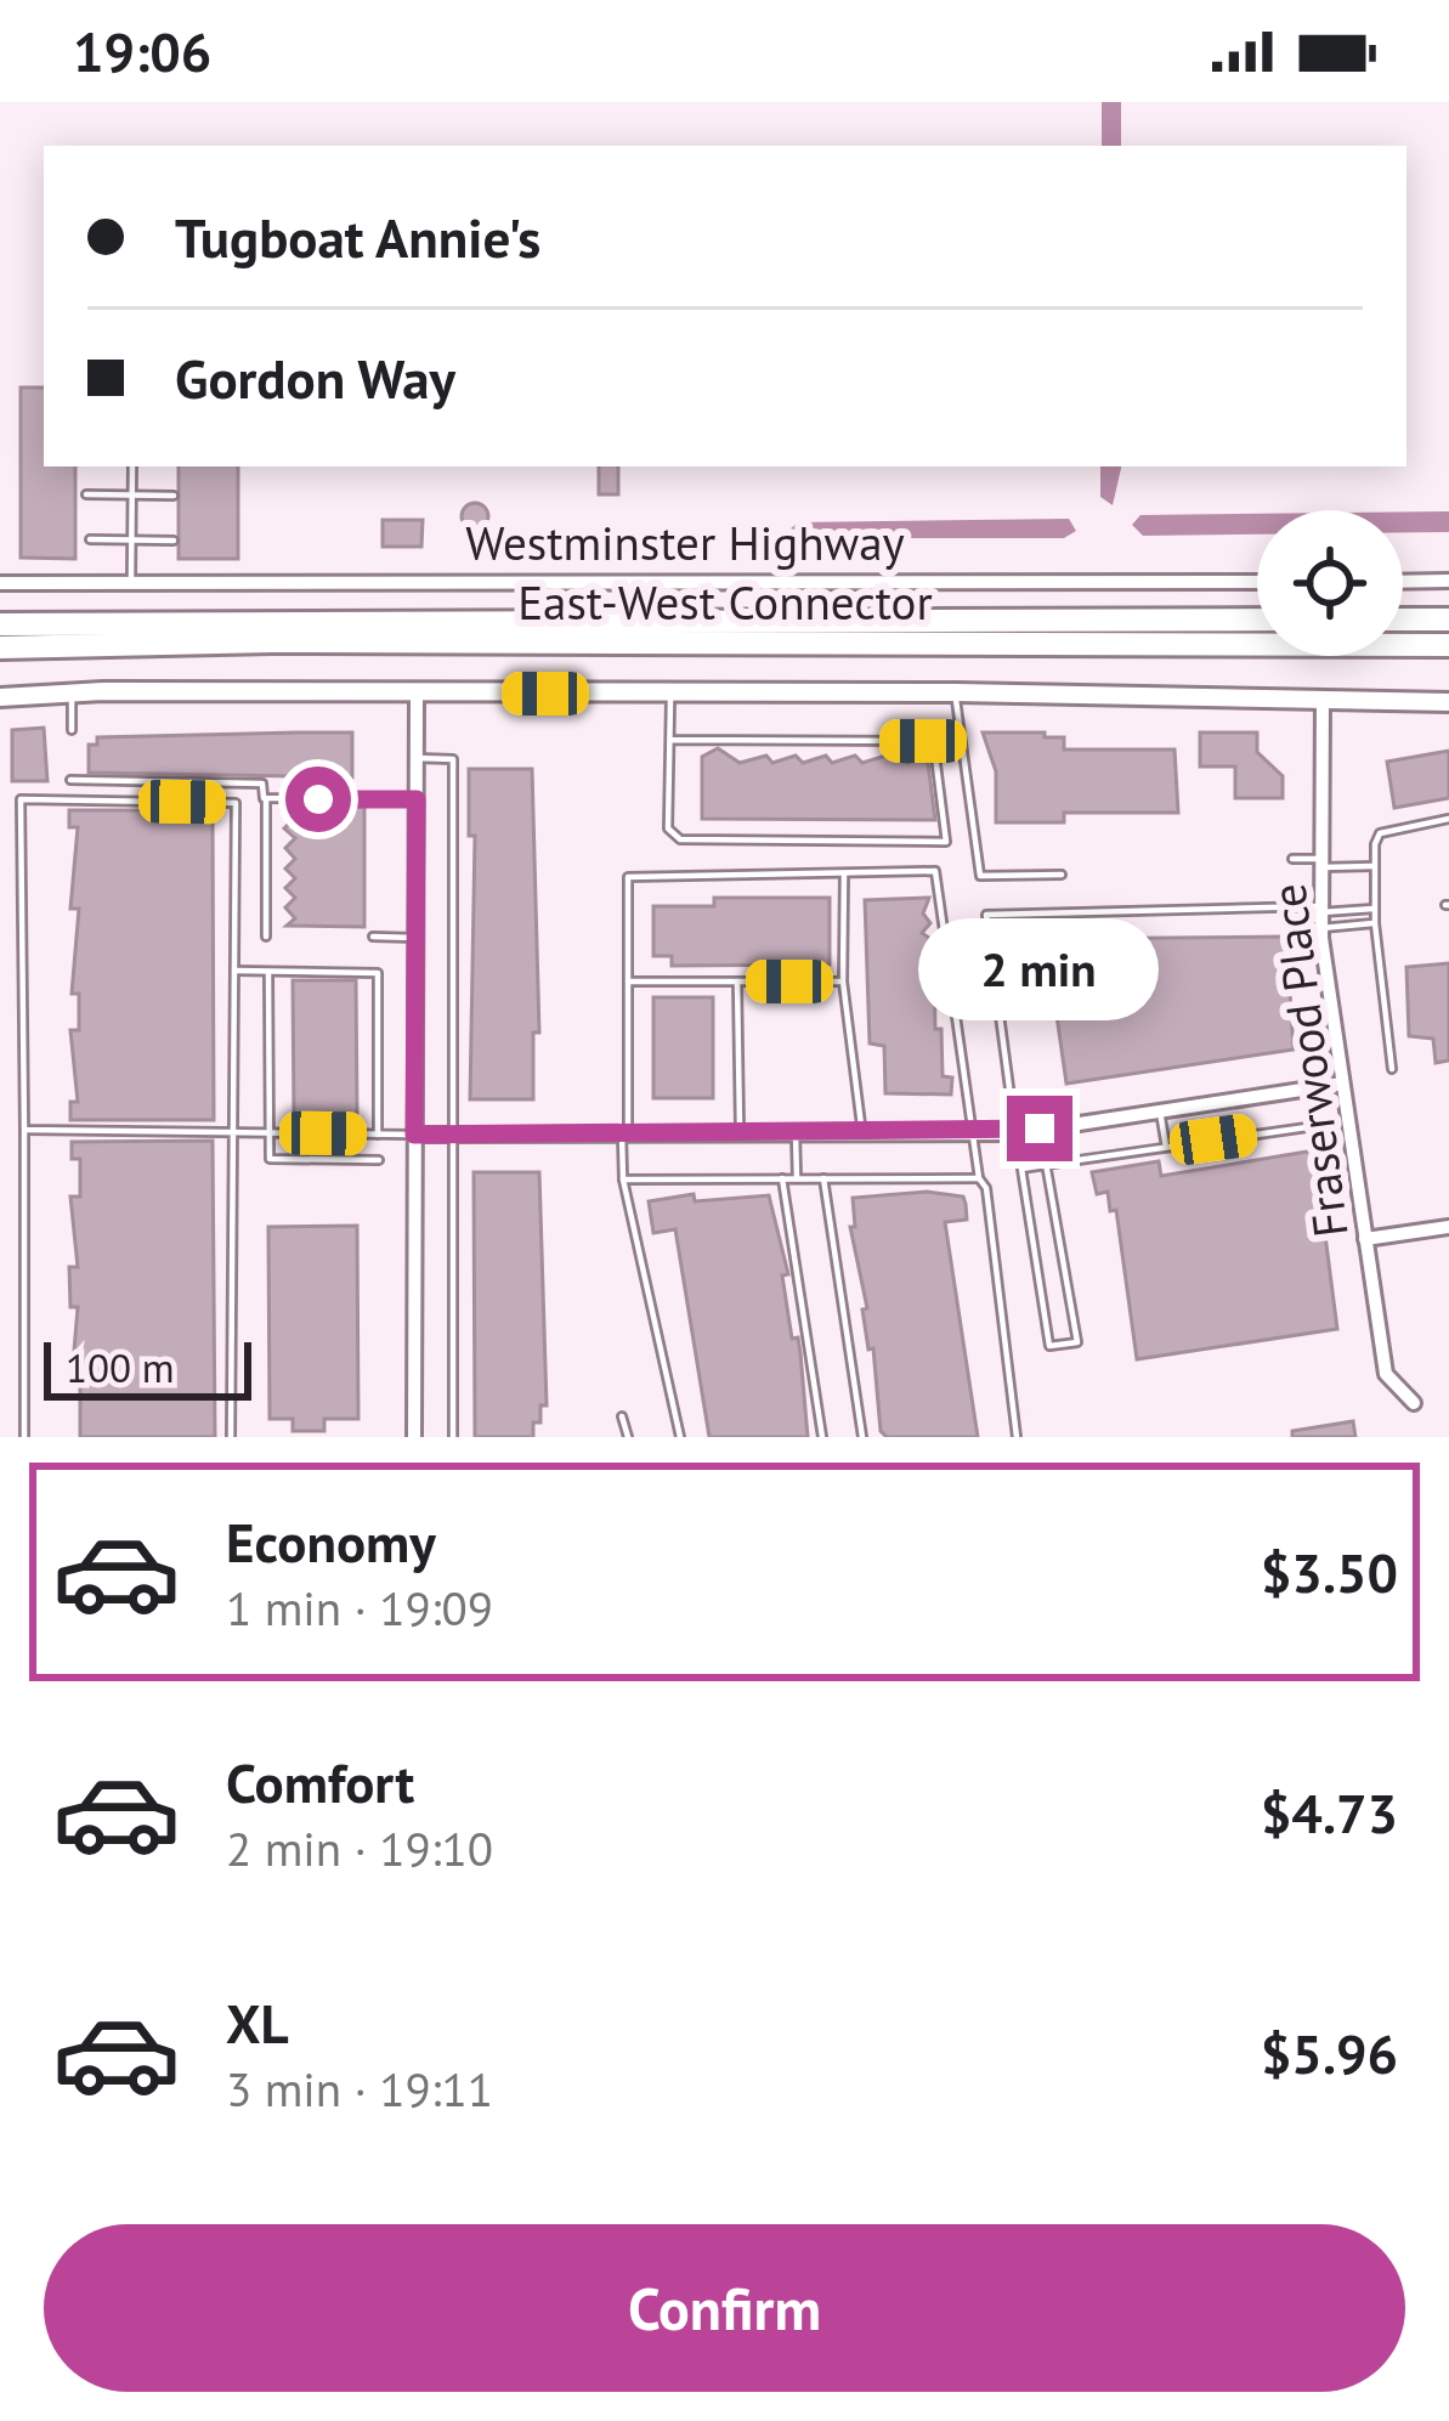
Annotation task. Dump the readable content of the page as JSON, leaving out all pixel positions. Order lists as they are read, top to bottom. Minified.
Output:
{"streets":{"highway":["East-West Connector"],"street":["Westminster Highway","Fraserwood Place"]},"scale_bar":"100 m","page":{"status":"19:06","banner":["Tugboat Annie's","Gordon Way"],"bubble":"2 min","scale":"100 m","list":[{"name":"Economy","note":"1 min · 19:09","value":"$3.50"},{"name":"Comfort","note":"2 min · 19:10","value":"$4.73"},{"name":"XL","note":"3 min · 19:11","value":"$5.96"}],"buttons":"Confirm"}}
